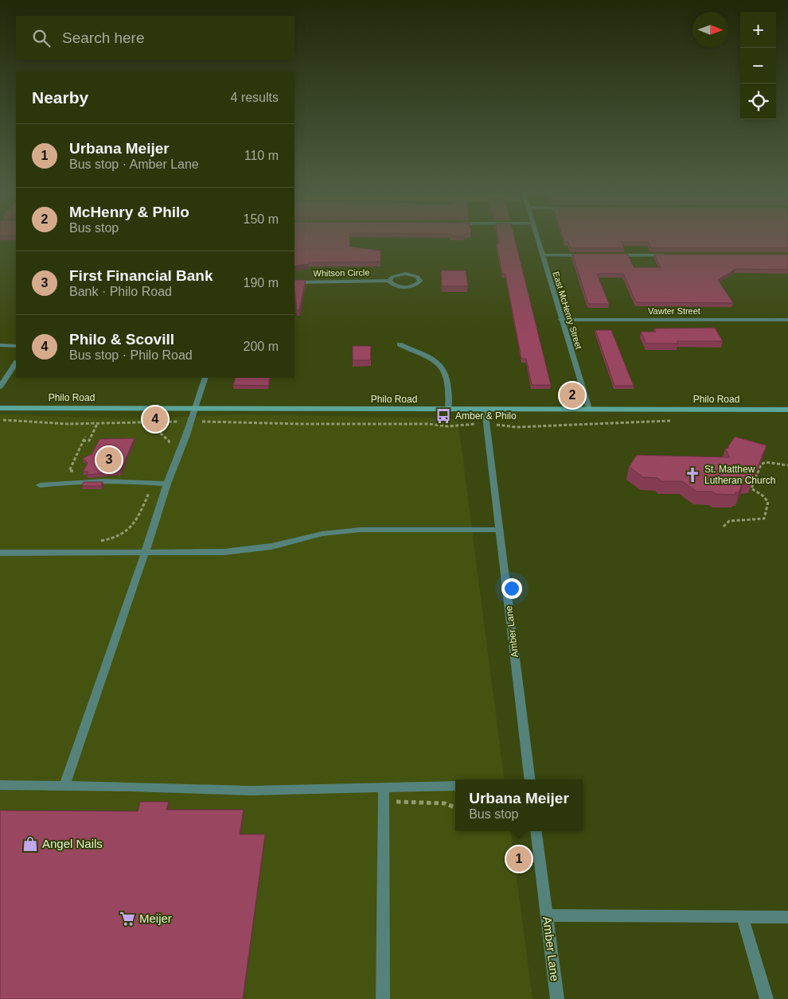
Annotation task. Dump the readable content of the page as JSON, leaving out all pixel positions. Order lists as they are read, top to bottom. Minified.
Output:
{"streets":{"main road":["Philo Road"],"street":["Whitson Circle","East McHenry Street","Vawter Street","Amber Lane"]},"crossings":[["East McHenry Street","Vawter Street"],["East McHenry Street","Philo Road"],["Philo Road","Amber Lane"]],"places":{"bus stop":["Amber & Philo"],"church":["St. Matthew Lutheran Church"],"shop":["Angel Nails"],"supermarket":["Meijer"]},"north":"right","page":{"map_buttons":["+","−"],"search":"Search here","heading":["Nearby","4 results"],"list":[{"mark":"1","name":"Urbana Meijer","note":"Bus stop · Amber Lane","value":"110 m"},{"mark":"2","name":"McHenry & Philo","note":"Bus stop","value":"150 m"},{"mark":"3","name":"First Financial Bank","note":"Bank · Philo Road","value":"190 m"},{"mark":"4","name":"Philo & Scovill","note":"Bus stop · Philo Road","value":"200 m"}],"pins":["2","4","3","1"],"popup":["Urbana Meijer","Bus stop"]}}
